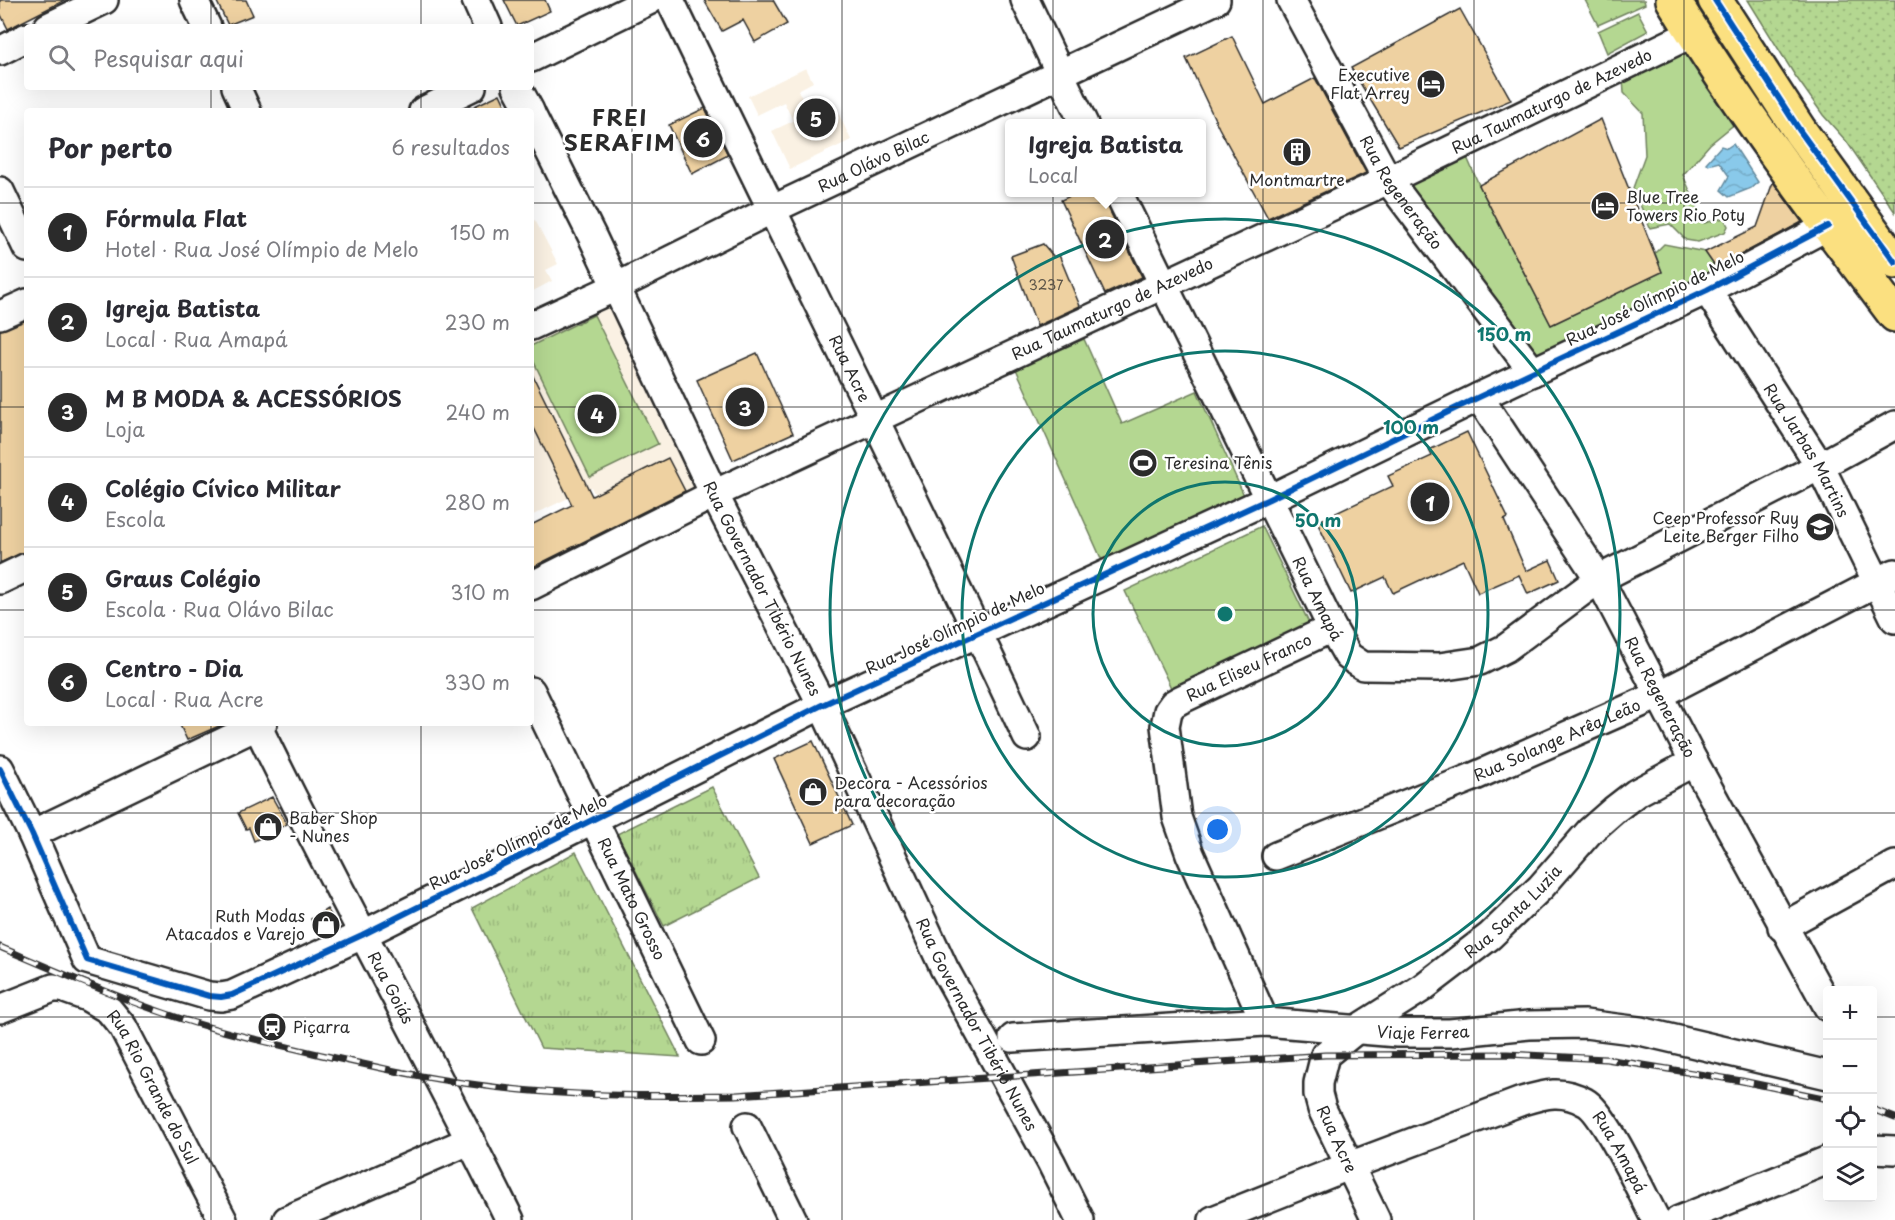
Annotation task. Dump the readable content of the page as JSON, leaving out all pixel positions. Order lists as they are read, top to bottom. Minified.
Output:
{"streets":{"street":["Rua Taumaturgo de Azevedo","Rua Olávo Bilac","Rua Regeneração","Rua José Olímpio de Melo","Rua Acre","Rua Jarbas Martins","Rua Governador Tibério Nunes","Rua Amapá","Rua Eliseu Franco","Rua Solange Arêa Leão","Rua Mato Grosso","Rua Santa Luzia","Rua Goiás","Viaje Ferrea","Rua Rio Grande do Sul"]},"crossings":[["Rua Taumaturgo de Azevedo","Rua Regeneração"],["Rua Taumaturgo de Azevedo","Rua Acre"],["Rua Taumaturgo de Azevedo","Rua Governador Tibério Nunes"],["Rua Taumaturgo de Azevedo","Rua Amapá"],["Rua Olávo Bilac","Rua Acre"],["Rua Olávo Bilac","Rua Governador Tibério Nunes"],["Rua Regeneração","Rua José Olímpio de Melo"],["Rua Regeneração","Rua Amapá"],["Rua Regeneração","Rua Solange Arêa Leão"],["Rua Regeneração","Rua Santa Luzia"],["Rua José Olímpio de Melo","Rua Acre"],["Rua José Olímpio de Melo","Rua Jarbas Martins"],["Rua José Olímpio de Melo","Rua Governador Tibério Nunes"],["Rua José Olímpio de Melo","Rua Amapá"],["Rua José Olímpio de Melo","Rua Mato Grosso"],["Rua José Olímpio de Melo","Rua Goiás"],["Rua Acre","Rua Amapá"],["Rua Acre","Rua Santa Luzia"],["Rua Jarbas Martins","Rua Solange Arêa Leão"],["Rua Amapá","Rua Eliseu Franco"],["Rua Eliseu Franco","Viaje Ferrea"],["Rua Santa Luzia","Viaje Ferrea"]],"districts":["FREI SERAFIM"],"places":{"hotel":["Executive Flat Arrey","Blue Tree Towers Rio Poty"],"building":["Montmartre"],"sports":["Teresina Tênis"],"school or university":["Ceep Professor Ruy Leite Berger Filho"],"shop":["Decora - Acessórios para decoração","Baber Shop - Nunes","Ruth Modas Atacados e Varejo"],"station":["Piçarra"]},"house_numbers":["3237"],"page":{"search":"Pesquisar aqui","pins":["5","6","2","3","4","1"],"heading":["Por perto","6 resultados"],"popup":["Igreja Batista","Local"],"list":[{"mark":"1","name":"Fórmula Flat","note":"Hotel · Rua José Olímpio de Melo","value":"150 m"},{"mark":"2","name":"Igreja Batista","note":"Local · Rua Amapá","value":"230 m"},{"mark":"3","name":"M B MODA & ACESSÓRIOS","note":"Loja","value":"240 m"},{"mark":"4","name":"Colégio Cívico Militar","note":"Escola","value":"280 m"},{"mark":"5","name":"Graus Colégio","note":"Escola · Rua Olávo Bilac","value":"310 m"},{"mark":"6","name":"Centro - Dia","note":"Local · Rua Acre","value":"330 m"}],"map_buttons":["+","−"]},"rings":["150 m","100 m","50 m"]}
